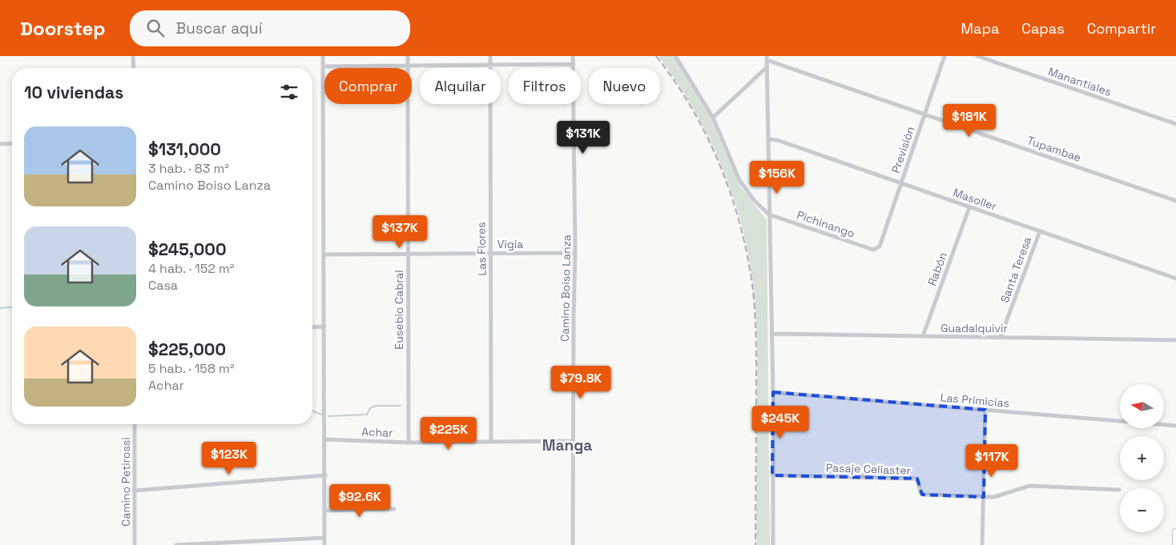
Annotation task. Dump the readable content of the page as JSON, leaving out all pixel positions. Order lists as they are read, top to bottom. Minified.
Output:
{"streets":{"street":["Manantiales","Tupambae","Previsión","Masoller","Pichinango","Vigía","Las Flores","Rabón","Santa Teresa","Camino Boiso Lanza","Eusebio Cabral","Guadalquivir","Las Primicias","Achar","Pasaje Celiaster","Camino Petirossi"]},"crossings":[["Tupambae","Previsión"],["Previsión","Masoller"],["Previsión","Pichinango"],["Masoller","Rabón"],["Masoller","Santa Teresa"],["Vigía","Las Flores"],["Vigía","Camino Boiso Lanza"],["Vigía","Eusebio Cabral"],["Las Flores","Achar"],["Rabón","Guadalquivir"],["Santa Teresa","Guadalquivir"],["Camino Boiso Lanza","Achar"],["Eusebio Cabral","Achar"]],"districts":["Manga"],"north":"left","page":{"header":"Doorstep","search":"Buscar aquí","nav":["Mapa","Capas","Compartir"],"chip":["Comprar","Alquilar","Filtros","Nuevo"],"heading":"10 viviendas","price":["$181K","$131K","$156K","$137K","$79.8K","$245K","$225K","$123K","$117K","$92.6K"],"list":[{"name":"$131,000","note":"3 hab. · 83 m² · Camino Boiso Lanza"},{"name":"$245,000","note":"4 hab. · 152 m² · Casa"},{"name":"$225,000","note":"5 hab. · 158 m² · Achar"}],"map_buttons":["+","−"]}}
